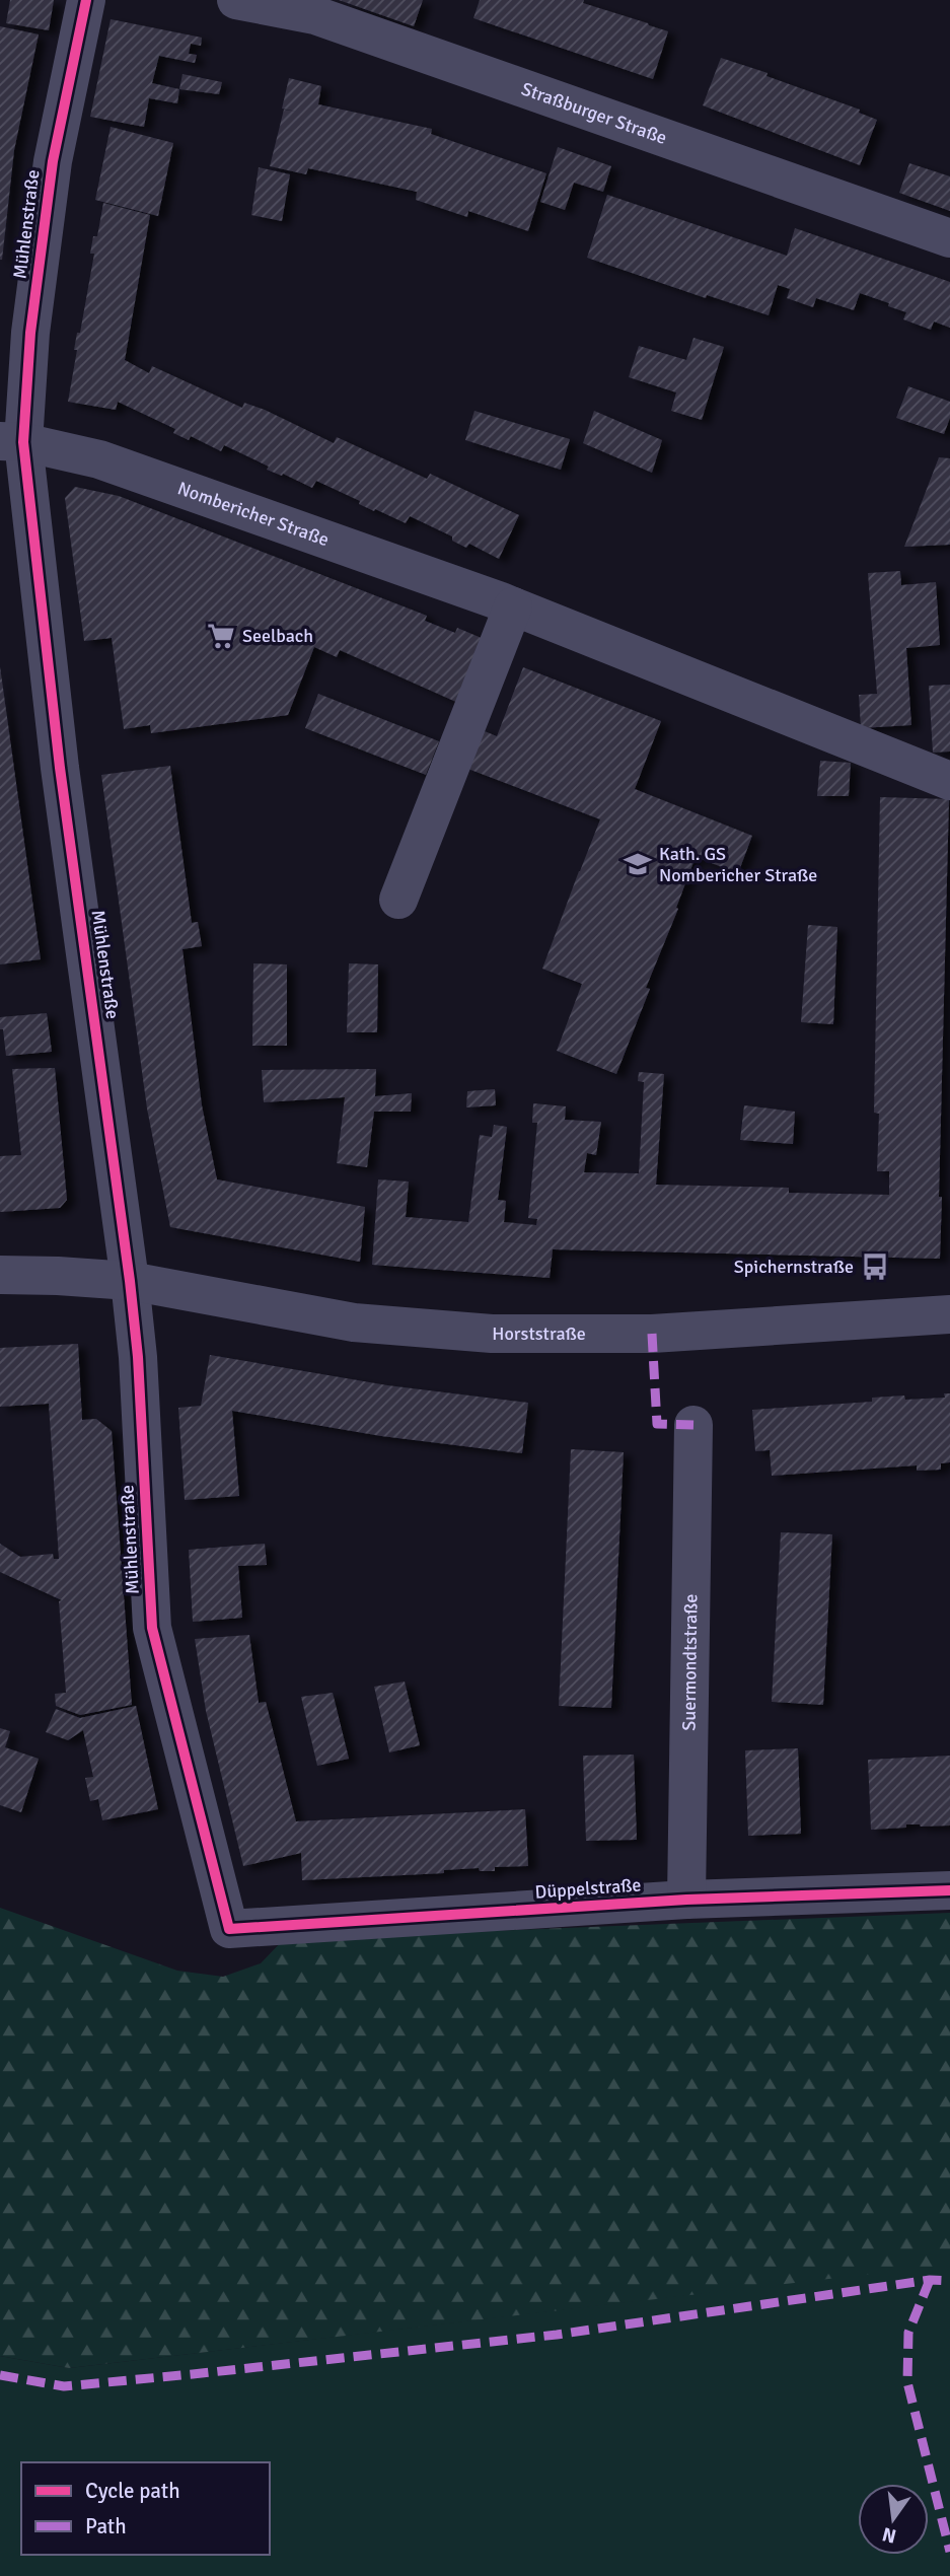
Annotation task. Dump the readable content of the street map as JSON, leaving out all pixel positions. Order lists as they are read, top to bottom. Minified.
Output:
{"streets":{"street":["Straßburger Straße","Mühlenstraße","Nombericher Straße","Horststraße","Suermondtstraße","Düppelstraße"]},"crossings":[["Mühlenstraße","Nombericher Straße"],["Mühlenstraße","Horststraße"],["Mühlenstraße","Düppelstraße"],["Suermondtstraße","Düppelstraße"]],"places":{"supermarket":["Seelbach"],"school or university":["Kath. GS Nombericher Straße"],"bus stop":["Spichernstraße"]},"legend":["Cycle path","Path"],"north":"bottom"}
